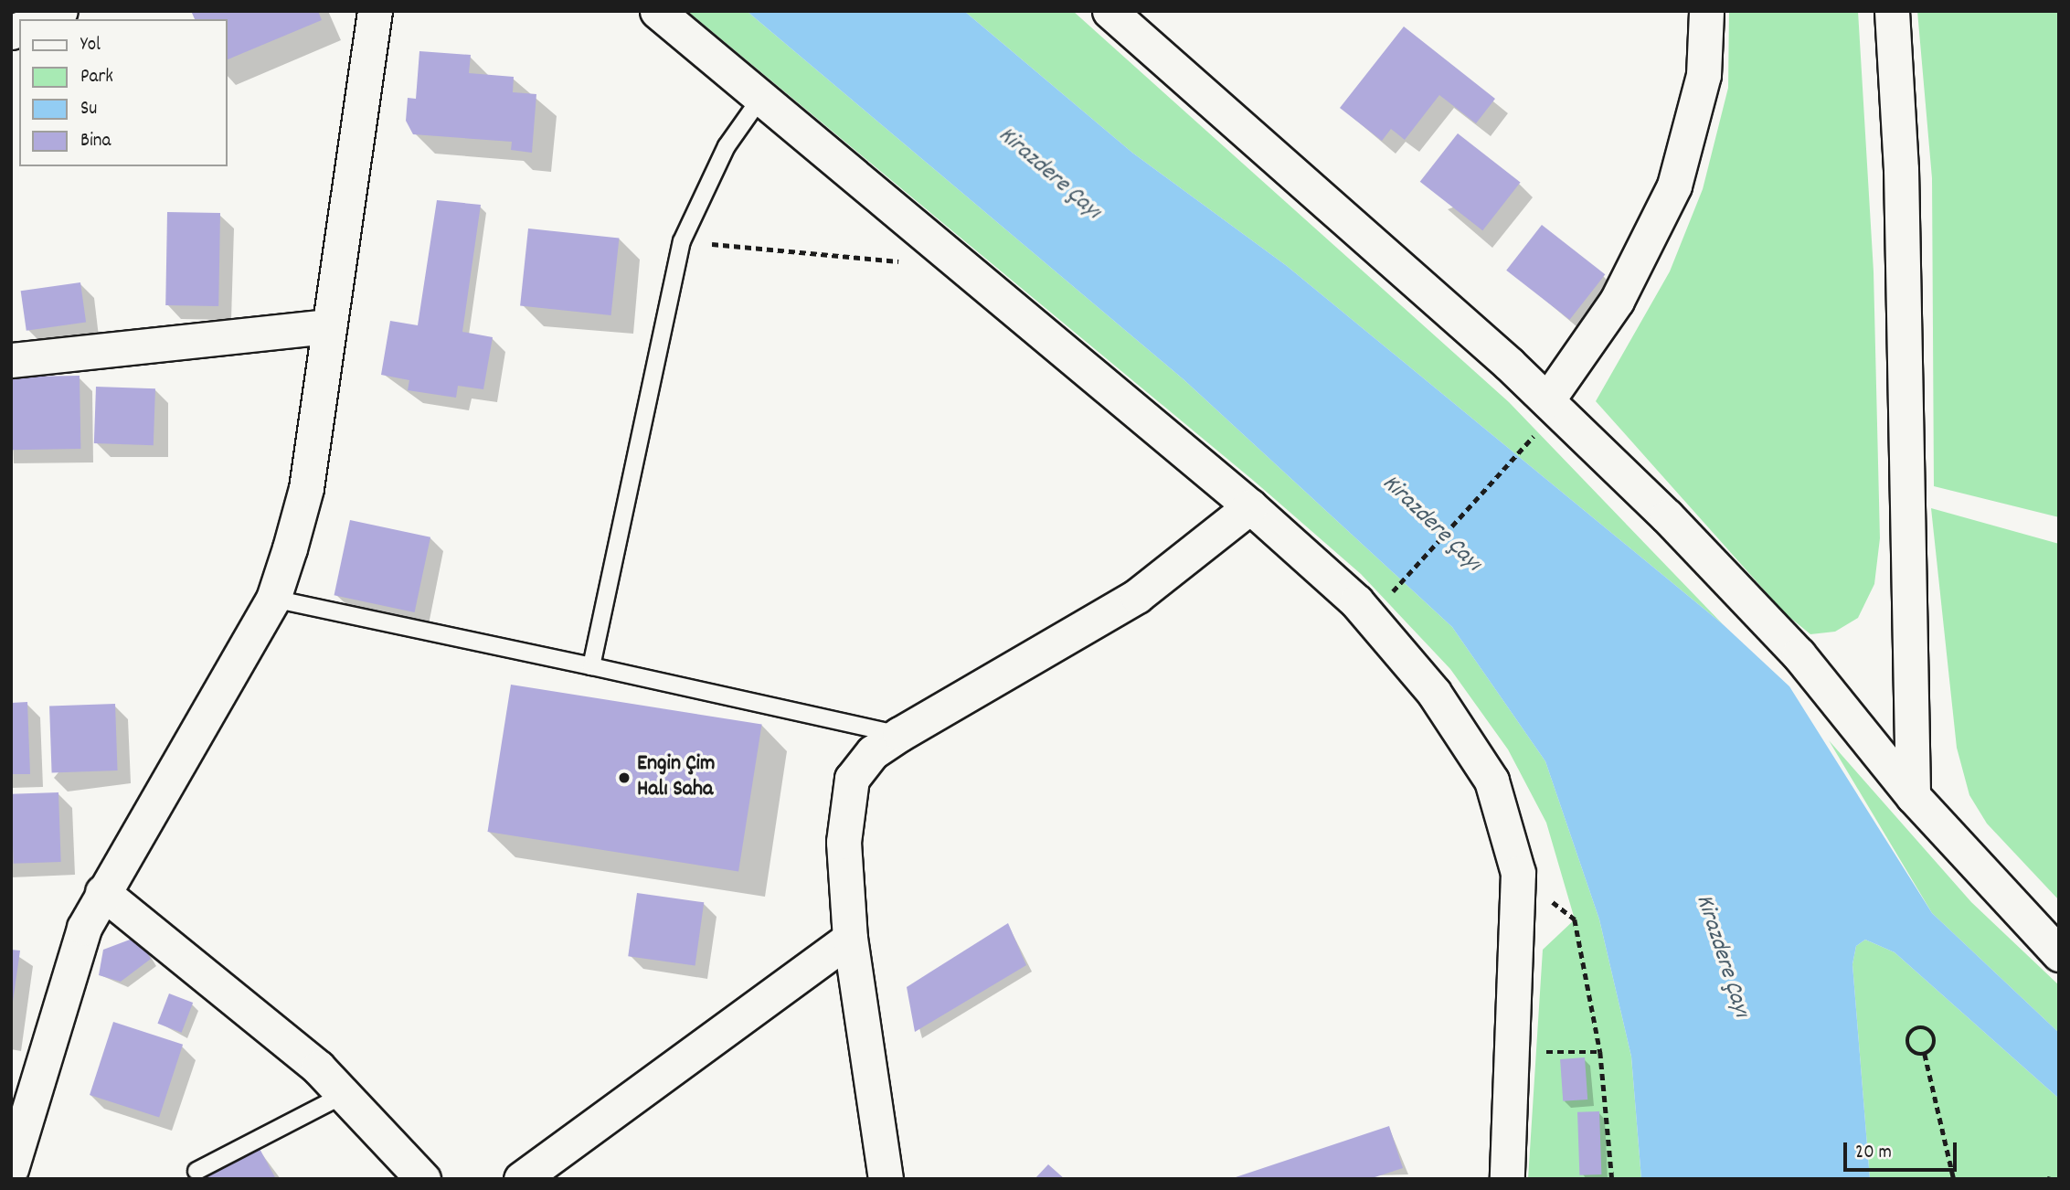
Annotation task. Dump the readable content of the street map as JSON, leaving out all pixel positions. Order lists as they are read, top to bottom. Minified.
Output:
{"water":["Kirazdere Çayı"],"places":["Engin Çim Halı Saha"],"legend":["Yol","Park","Su","Bina"],"scale_bar":"20 m"}
